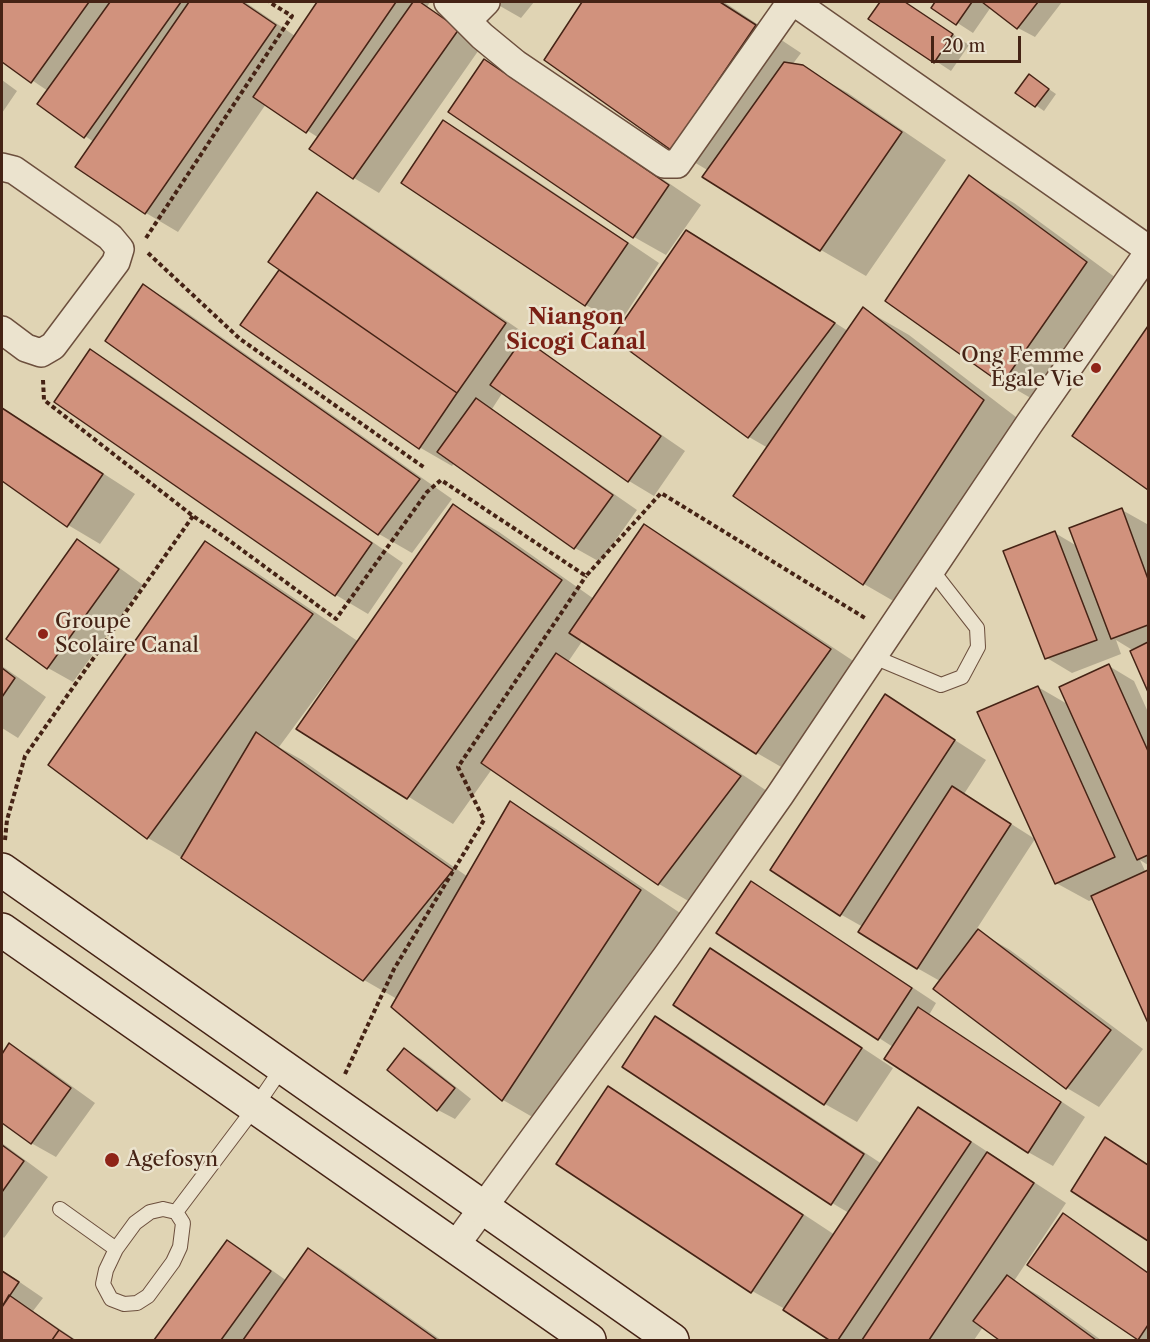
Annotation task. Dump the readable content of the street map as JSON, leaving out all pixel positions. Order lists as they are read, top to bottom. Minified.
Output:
{"districts":["Niangon Sicogi Canal"],"places":["Ong Femme Égale Vie","Groupe Scolaire Canal","Agefosyn"],"scale_bar":"20 m"}
